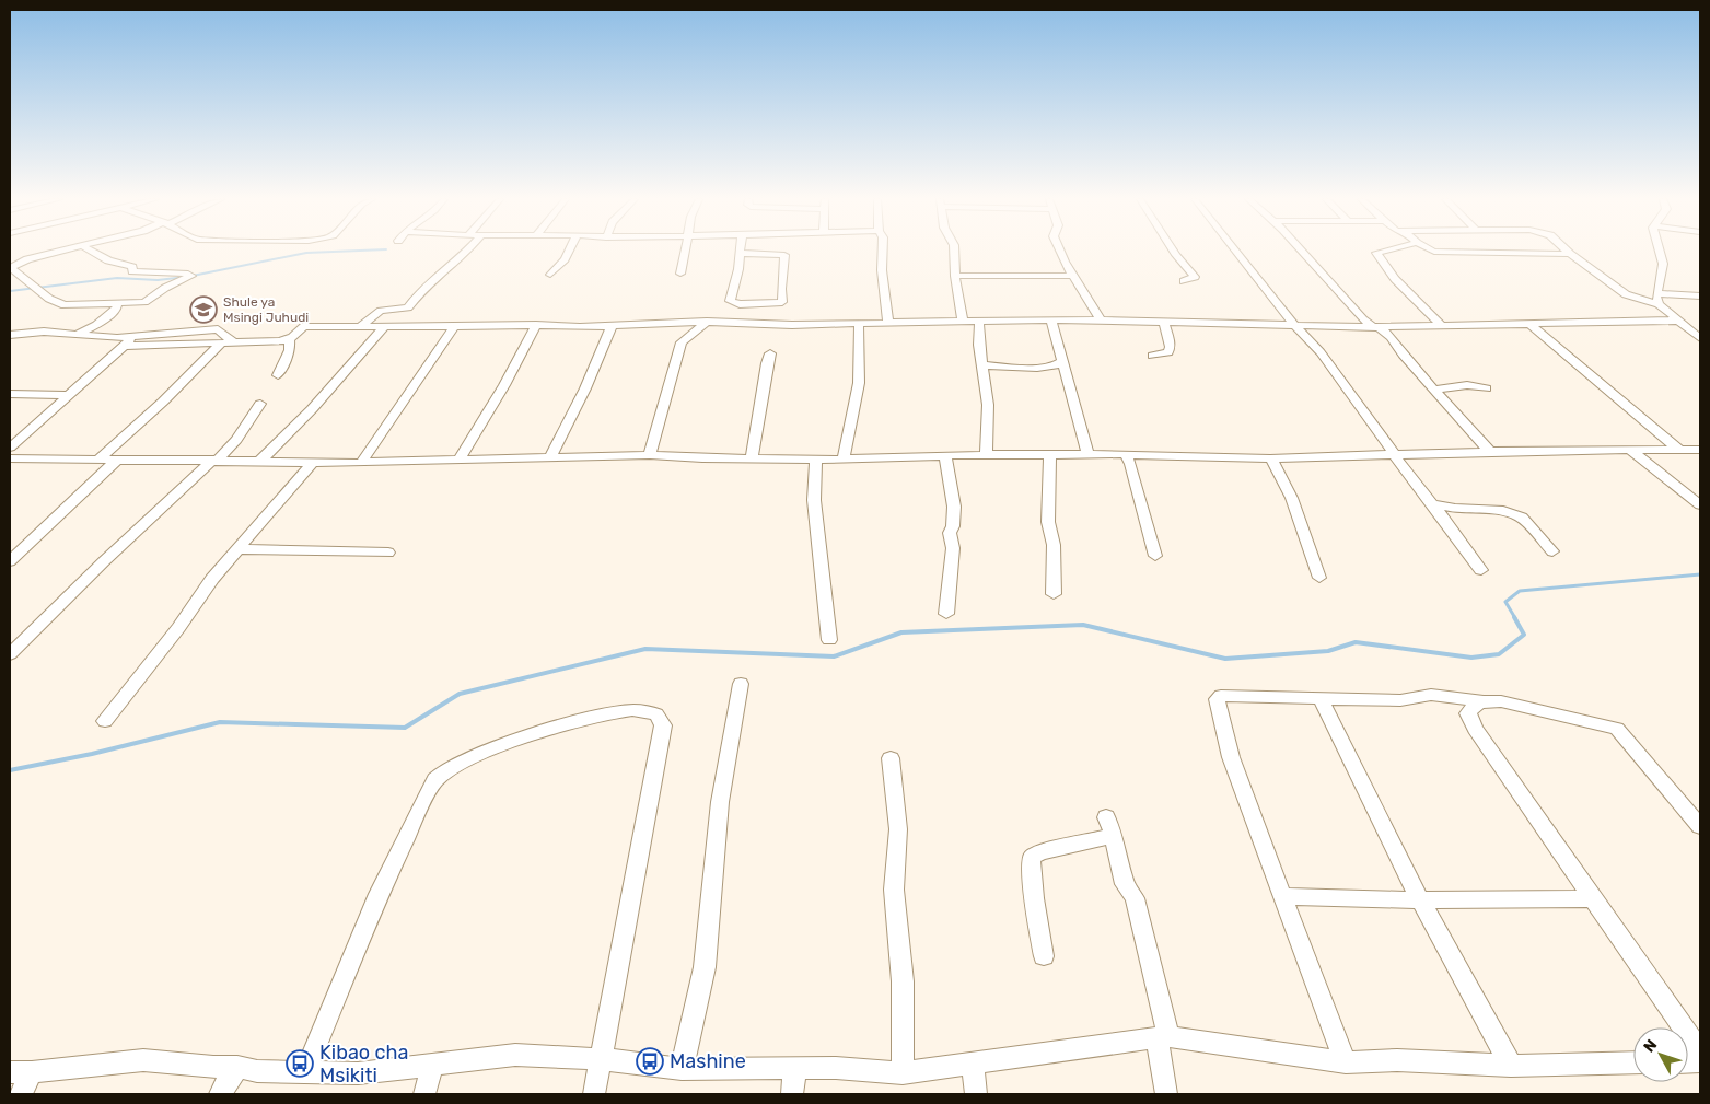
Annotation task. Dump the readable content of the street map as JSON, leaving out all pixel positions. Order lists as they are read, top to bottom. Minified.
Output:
{"places":{"school or university":["Shule ya Msingi Juhudi"],"bus stop":["Mashine","Kibao cha Msikiti"]},"north":"top left"}
